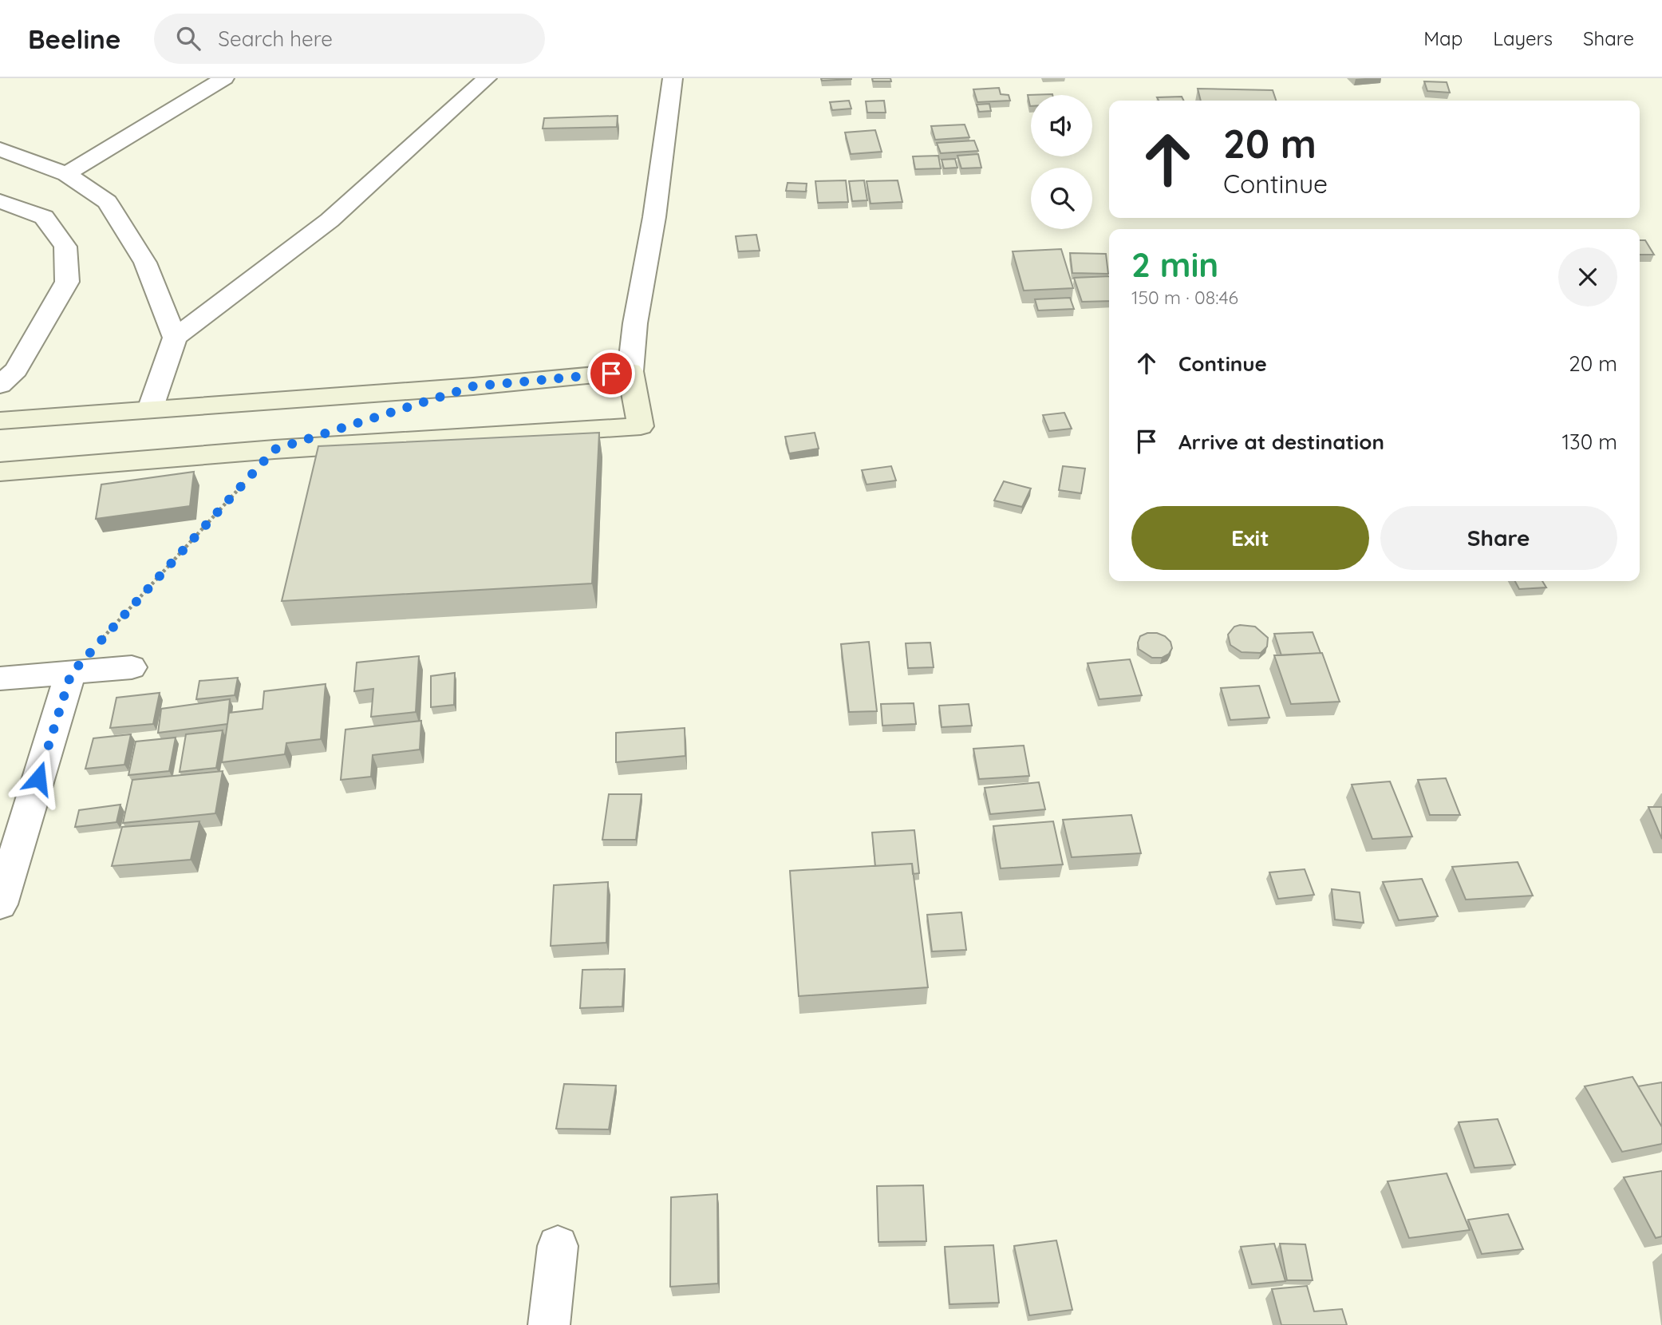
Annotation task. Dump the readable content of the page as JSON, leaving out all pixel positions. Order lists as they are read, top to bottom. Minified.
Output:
{"page":{"header":"Beeline","search":"Search here","nav":["Map","Layers","Share"],"turn":["20 m","Continue"],"heading":["2 min","150 m · 08:46"],"list":[{"name":"Continue","value":"20 m"},{"name":"Arrive at destination","value":"130 m"}],"buttons":["Exit","Share"]}}
